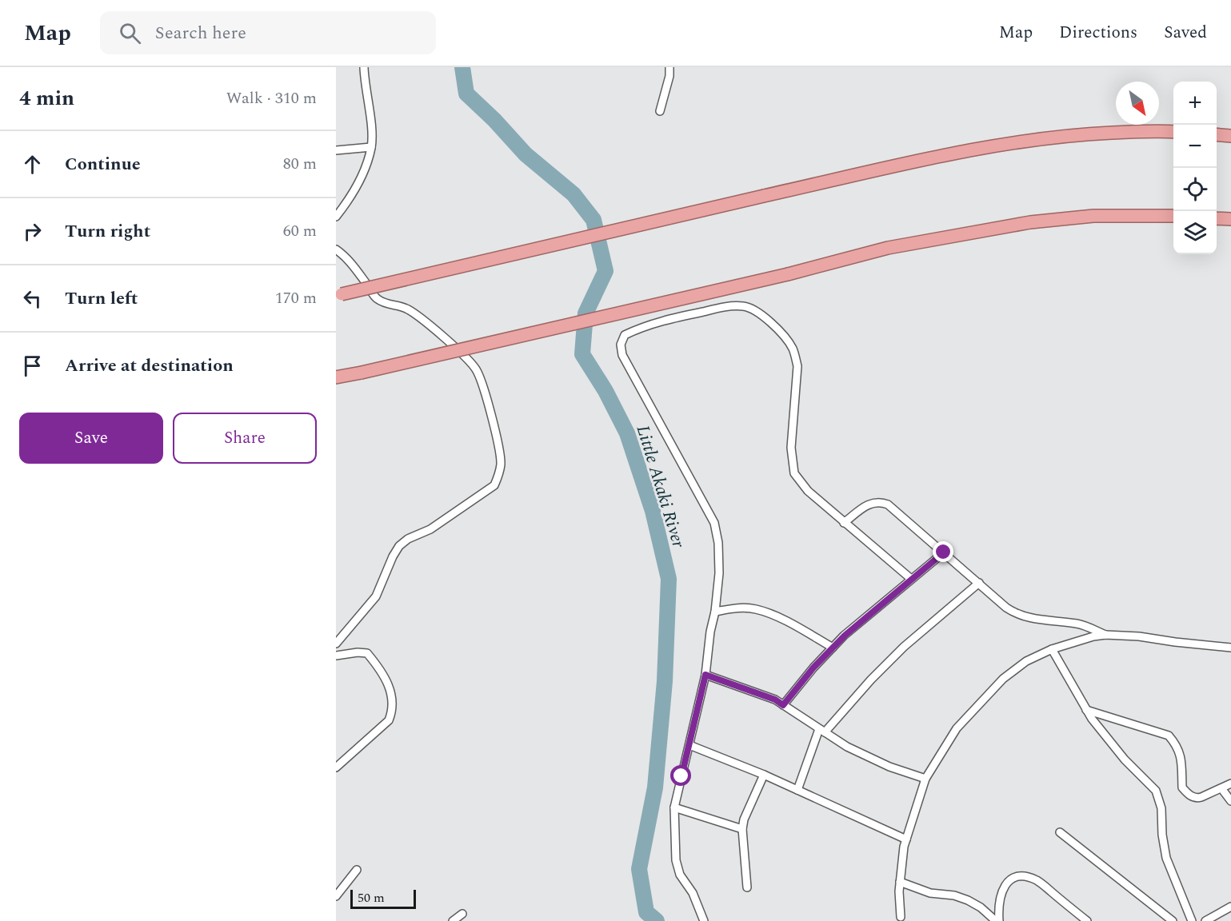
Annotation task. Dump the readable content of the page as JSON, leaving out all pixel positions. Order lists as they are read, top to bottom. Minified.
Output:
{"water":["Little Akaki River"],"scale_bar":"50 m","north":"bottom right","page":{"header":"Map","search":"Search here","nav":["Map","Directions","Saved"],"heading":["4 min","Walk · 310 m"],"map_buttons":["+","−"],"list":[["Continue","80 m"],["Turn right","60 m"],["Turn left","170 m"],"Arrive at destination"],"buttons":["Save","Share"],"scale":"50 m"}}
